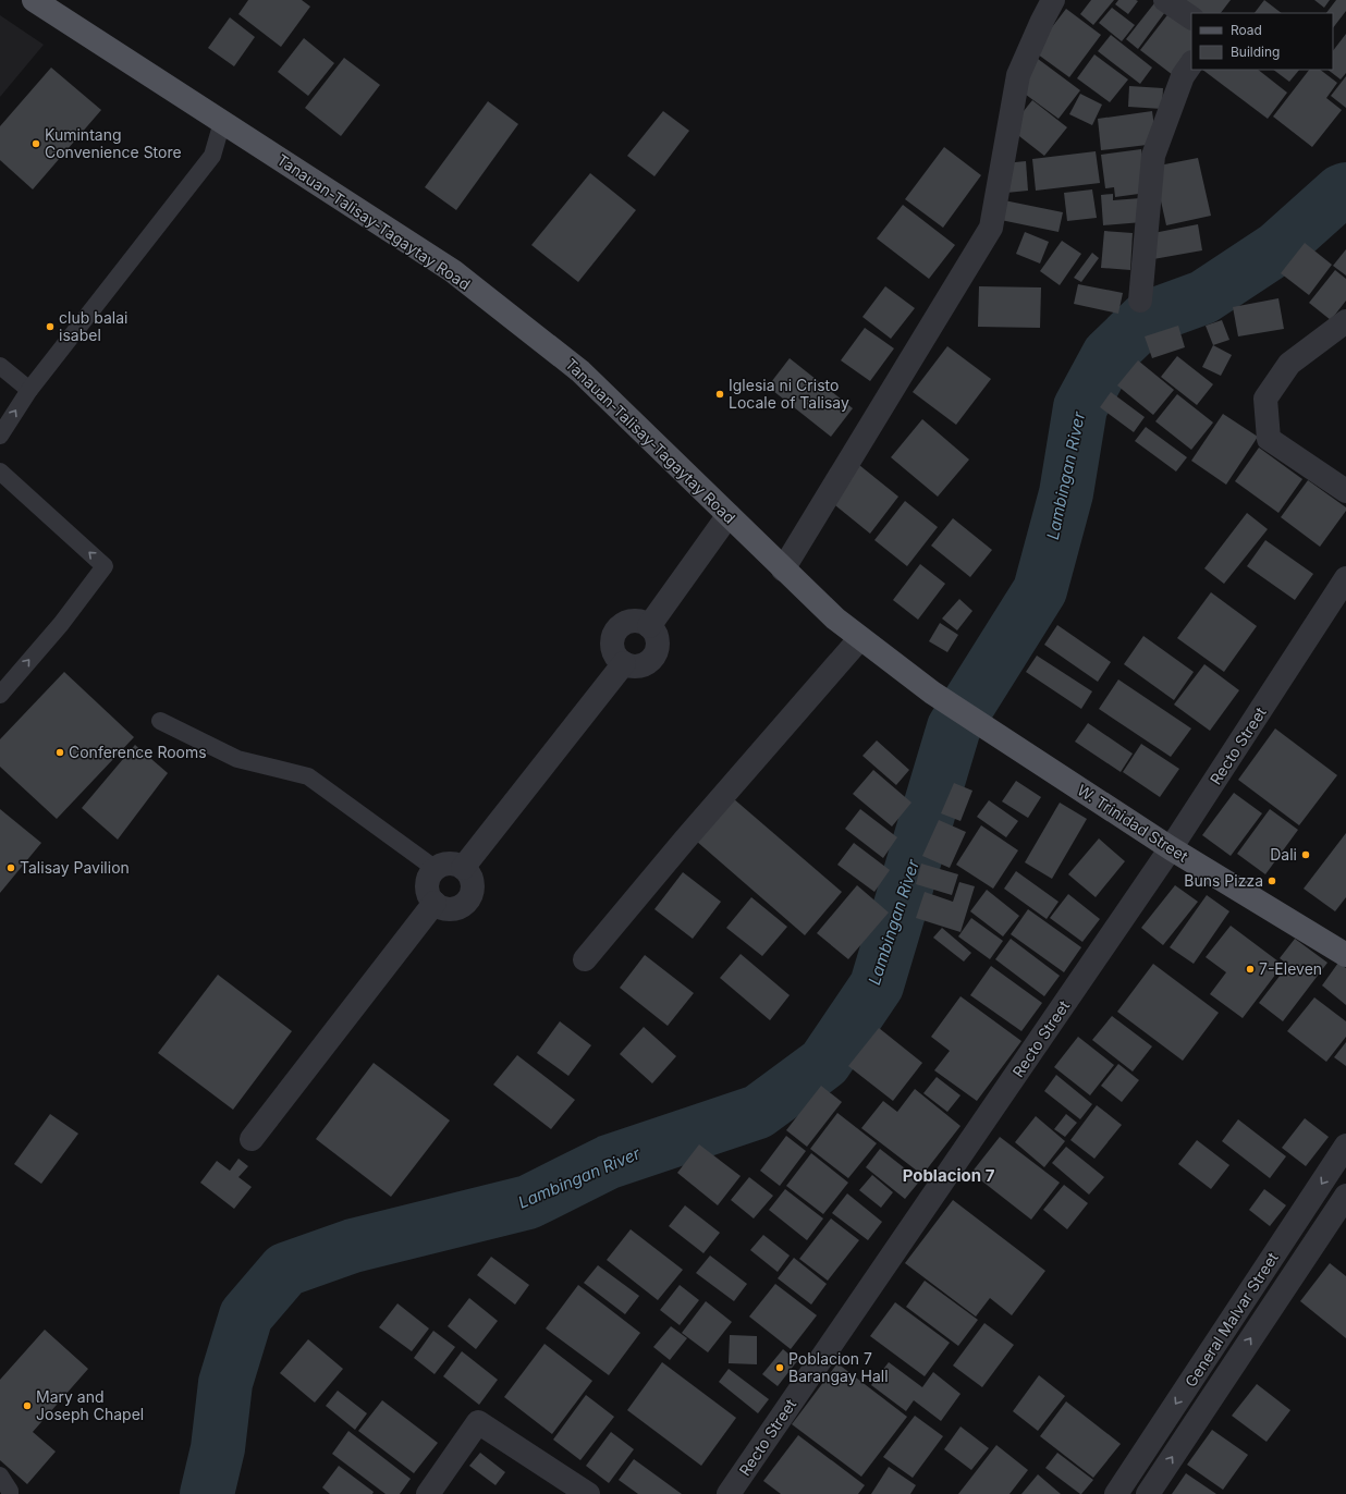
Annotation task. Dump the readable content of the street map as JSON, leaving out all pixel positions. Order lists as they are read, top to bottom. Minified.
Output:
{"streets":{"main road":["Tanauan-Talisay-Tagaytay Road","W. Trinidad Street"],"street":["Recto Street","General Malvar Street"]},"crossings":[["Tanauan-Talisay-Tagaytay Road","W. Trinidad Street"],["Recto Street","W. Trinidad Street"]],"districts":["Poblacion 7"],"water":["Lambingan River"],"places":["Kumintang Convenience Store","club balai isabel","Iglesia ni Cristo Locale of Talisay","Conference Rooms","Dali","Talisay Pavilion","Buns Pizza","7-Eleven","Poblacion 7 Barangay Hall","Mary and Joseph Chapel"],"legend":["Road","Building"]}
